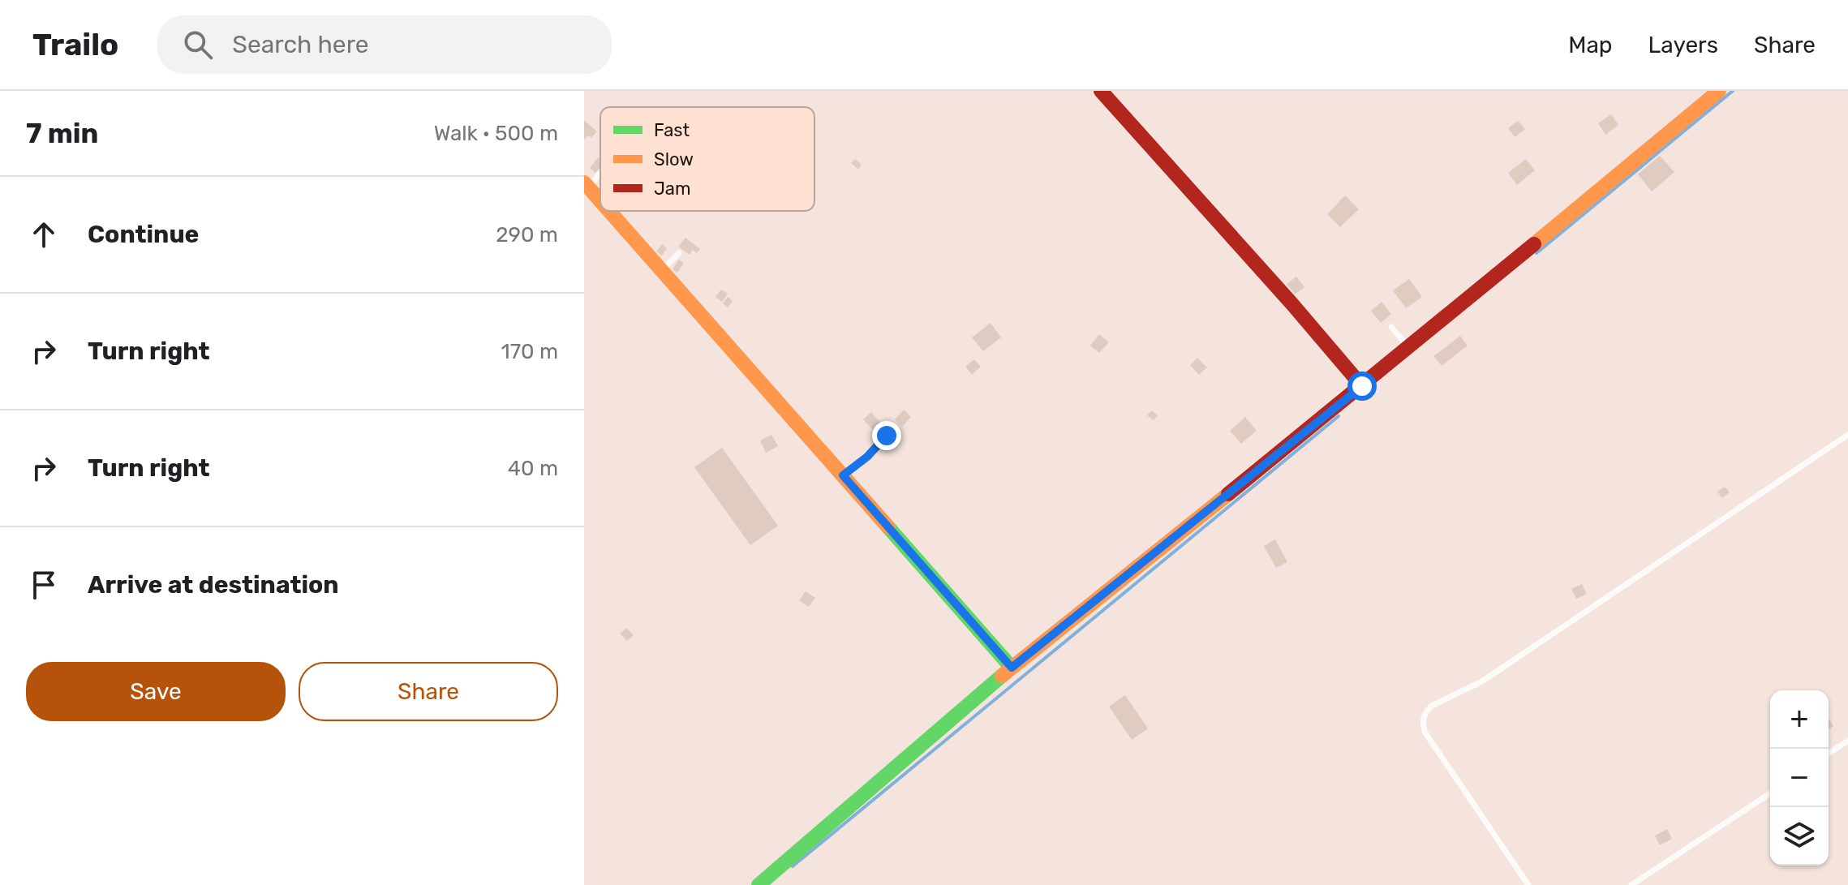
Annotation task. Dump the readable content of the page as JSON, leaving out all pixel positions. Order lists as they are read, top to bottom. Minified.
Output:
{"legend":["Fast","Slow","Jam"],"page":{"header":"Trailo","search":"Search here","nav":["Map","Layers","Share"],"heading":["7 min","Walk · 500 m"],"list":[["Continue","290 m"],["Turn right","170 m"],["Turn right","40 m"],"Arrive at destination"],"buttons":["Save","Share"],"map_buttons":["+","−"]}}
